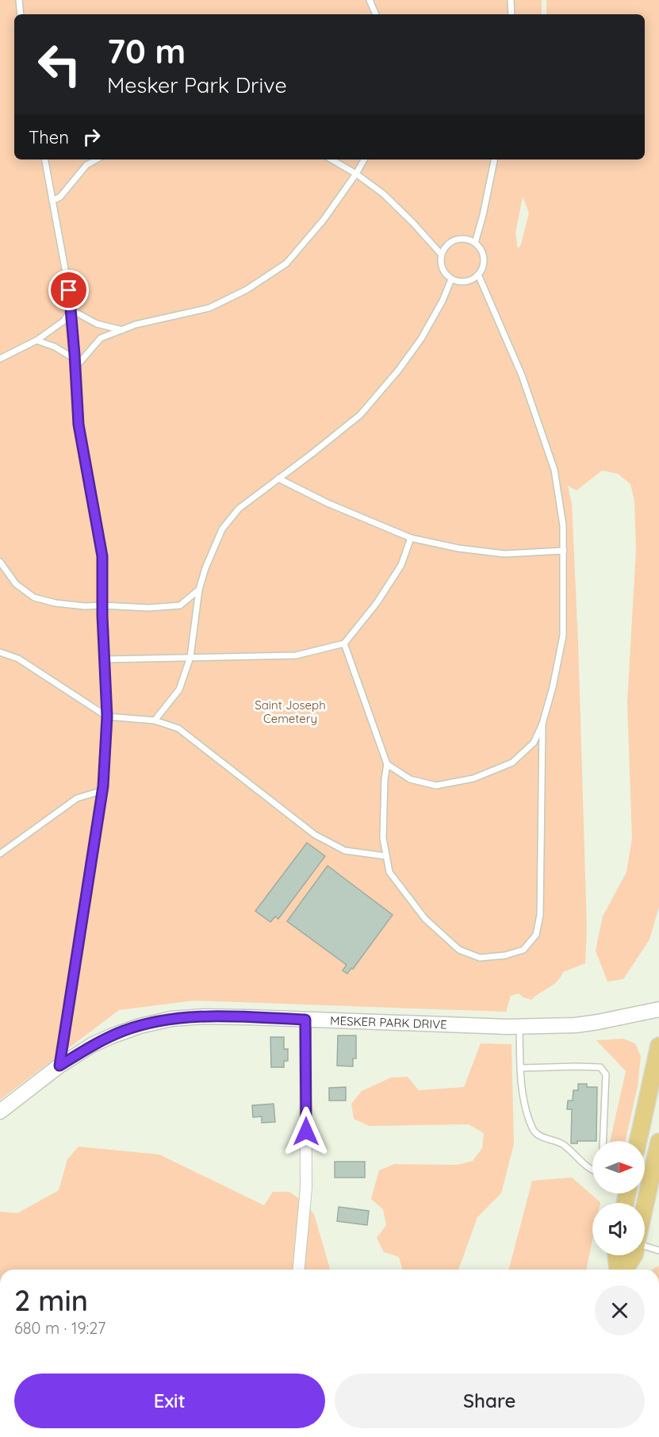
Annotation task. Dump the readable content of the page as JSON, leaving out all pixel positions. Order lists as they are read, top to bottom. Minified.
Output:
{"streets":{"street":["MESKER PARK DRIVE"]},"parks":["Saint Joseph Cemetery"],"north":"right","page":{"turn":["70 m","Mesker Park Drive"],"then":"Then","heading":["2 min","680 m · 19:27"],"buttons":["Exit","Share"]}}
